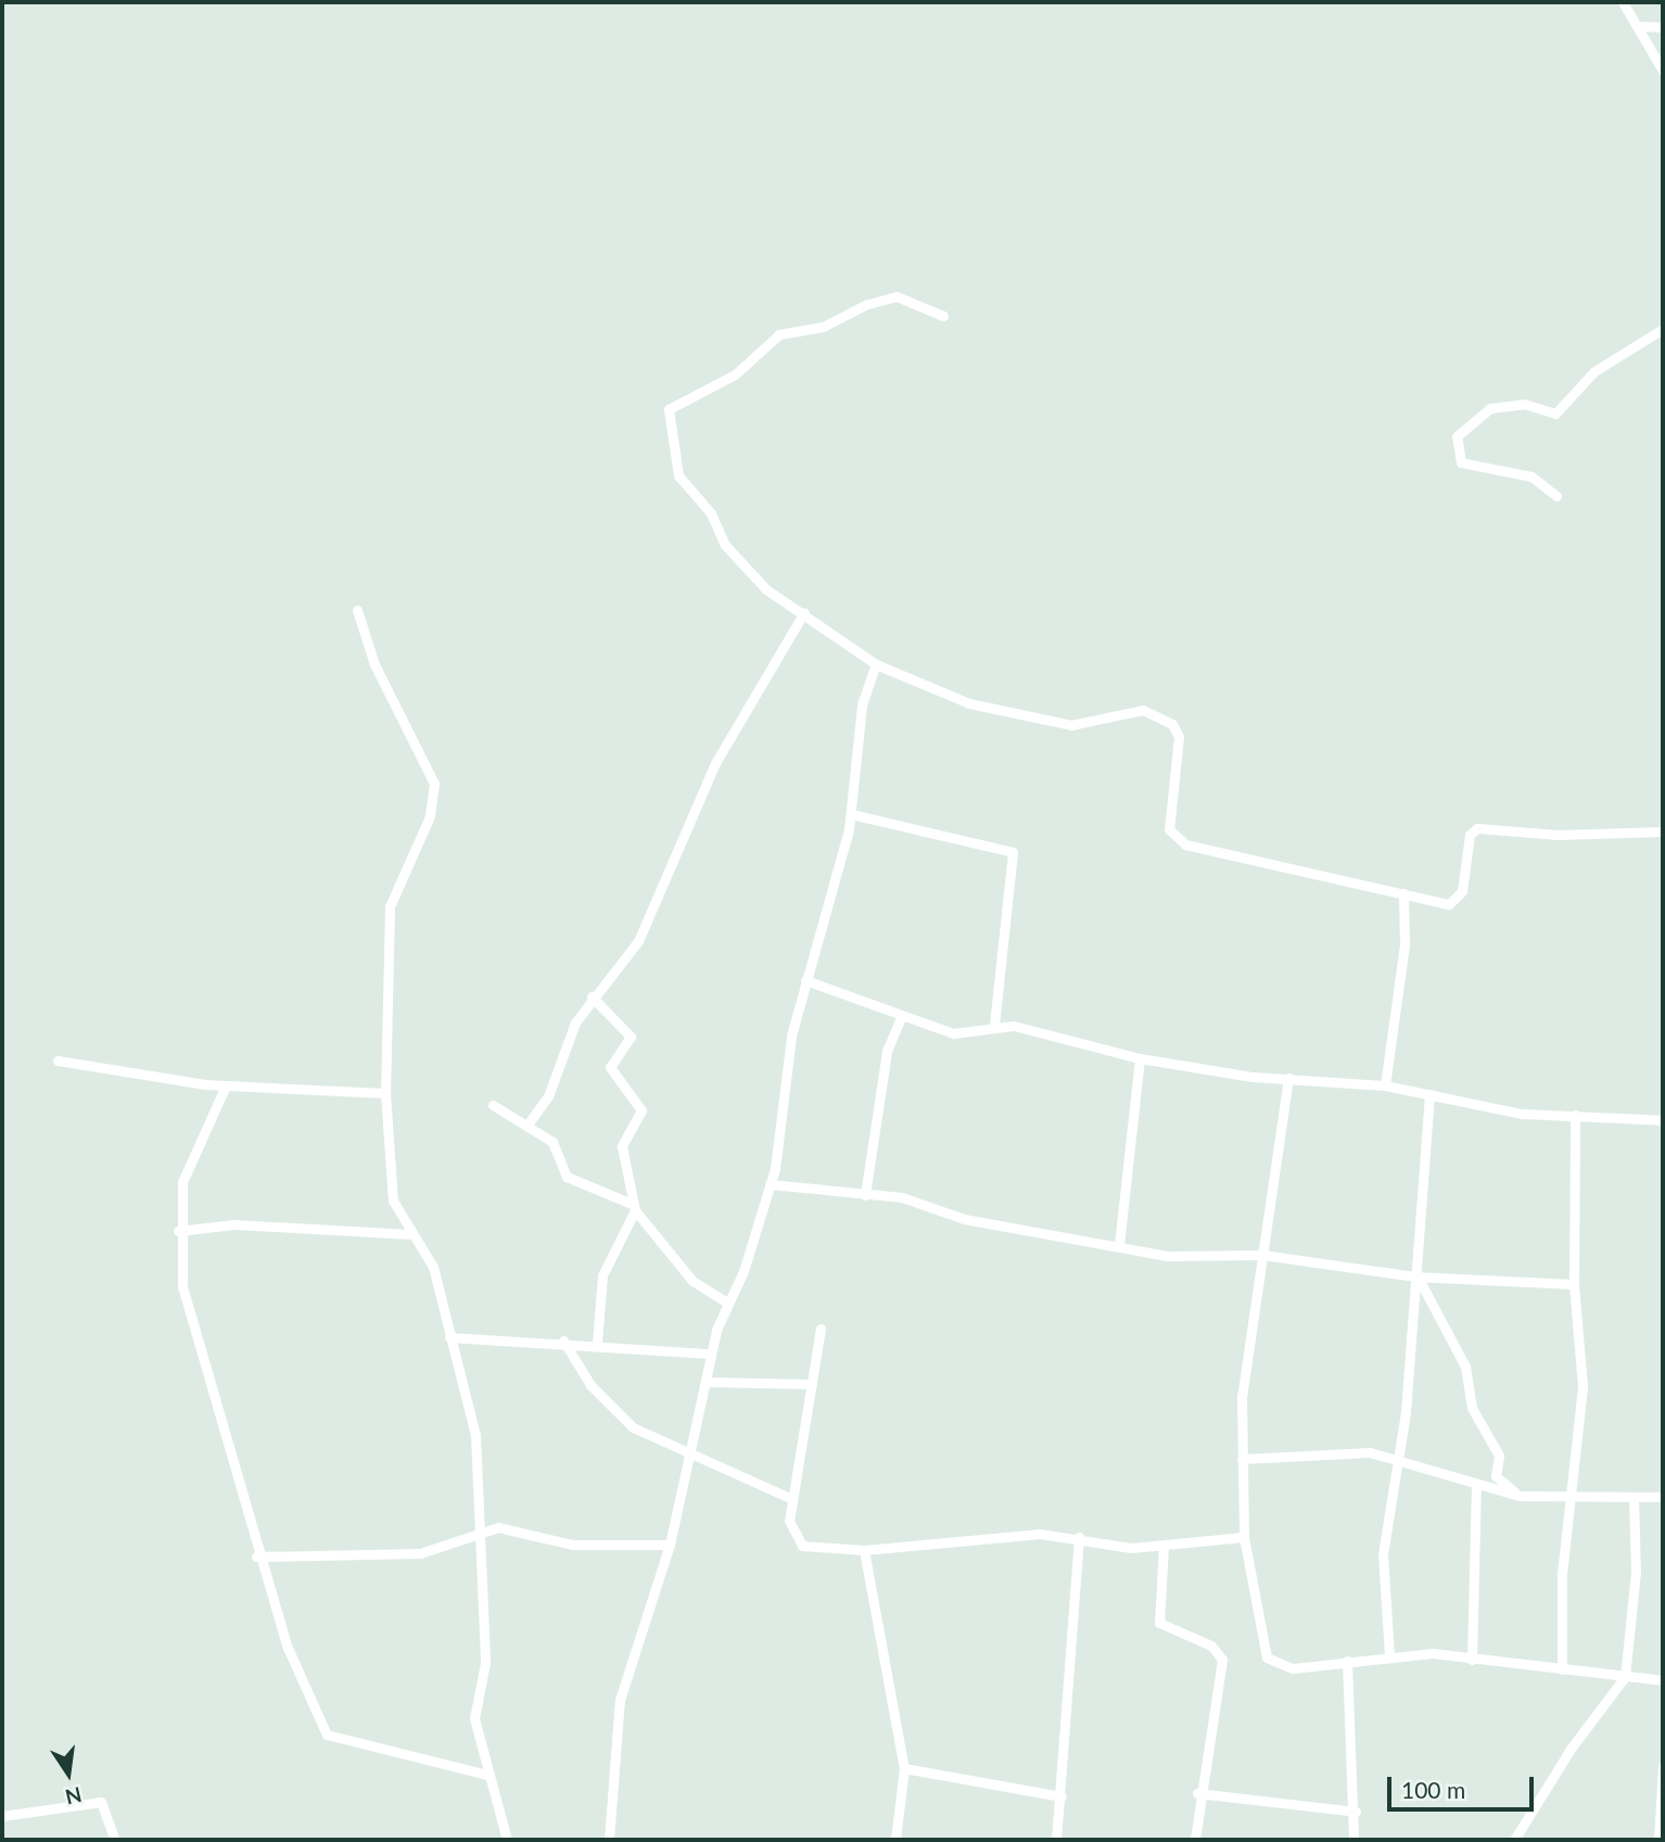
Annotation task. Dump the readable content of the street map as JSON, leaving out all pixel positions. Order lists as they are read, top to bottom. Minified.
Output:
{"scale_bar":"100 m","north":"bottom"}
